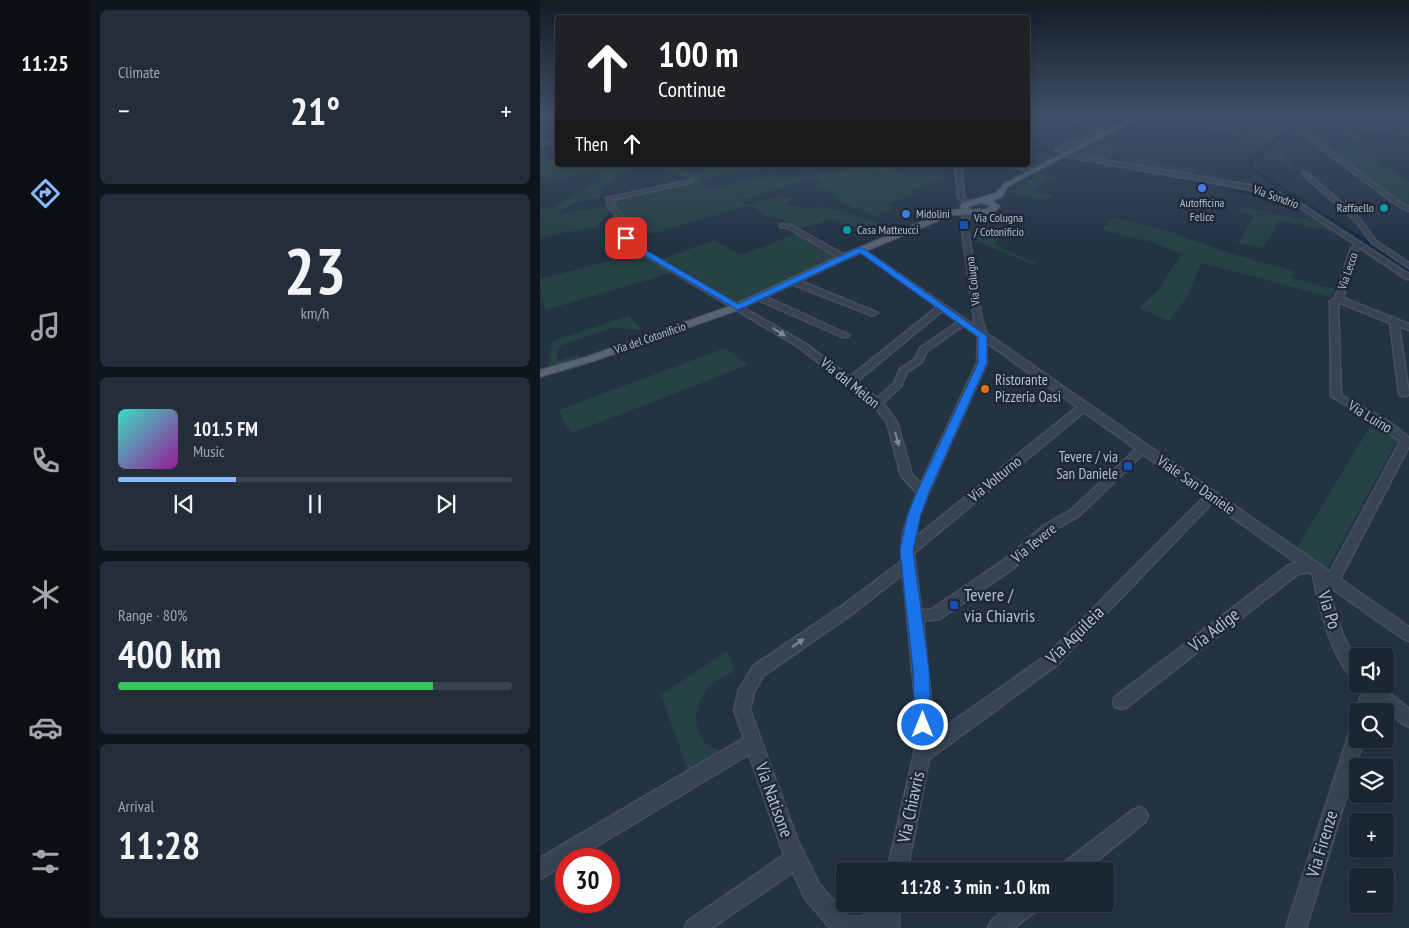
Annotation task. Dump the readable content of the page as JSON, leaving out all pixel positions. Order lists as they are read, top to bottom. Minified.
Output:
{"streets":{"main road":["Via del Cotonificio"],"street":["Via Sondrio","Via Lecco","Via Colugna","Via dal Melon","Via Luino","Via Volturno","Viale San Daniele","Via Tevere","Via Po","Via Adige","Via Aquileia","Via Natisone","Via Chiavris","Via Firenze"]},"crossings":[["Via Sondrio","Via Lecco"],["Via Lecco","Via Luino"],["Via Colugna","Via del Cotonificio"],["Via Colugna","Viale San Daniele"],["Via Colugna","Via Chiavris"],["Via del Cotonificio","Via dal Melon"],["Via del Cotonificio","Viale San Daniele"],["Via dal Melon","Via Chiavris"],["Via Luino","Viale San Daniele"],["Via Volturno","Viale San Daniele"],["Via Volturno","Via Natisone"],["Via Volturno","Via Chiavris"],["Viale San Daniele","Via Tevere"],["Viale San Daniele","Via Po"],["Viale San Daniele","Via Adige"],["Viale San Daniele","Via Aquileia"],["Viale San Daniele","Via Chiavris"],["Via Tevere","Via Chiavris"],["Via Po","Via Adige"],["Via Aquileia","Via Chiavris"]],"one_way":["Via Volturno"],"places":{"other":["Autofficina Felice","Raffaello","Midolini","Casa Matteucci","Ristorante Pizzeria Oasi"],"transit":["Via Colugna / Cotonificio","Tevere / via San Daniele","Tevere / via Chiavris"]},"page":{"tabs":"11:25","tile":["Climate",["23","km/h"],["Range · 80%","400 km"],["Arrival","11:28"]],"turn":["100 m","Continue"],"heat":["−","21°","+"],"then":"Then","song":["101.5 FM","Music"],"map_buttons":["+","−"],"limit":"30","trip":"11:28 · 3 min · 1.0 km"}}
